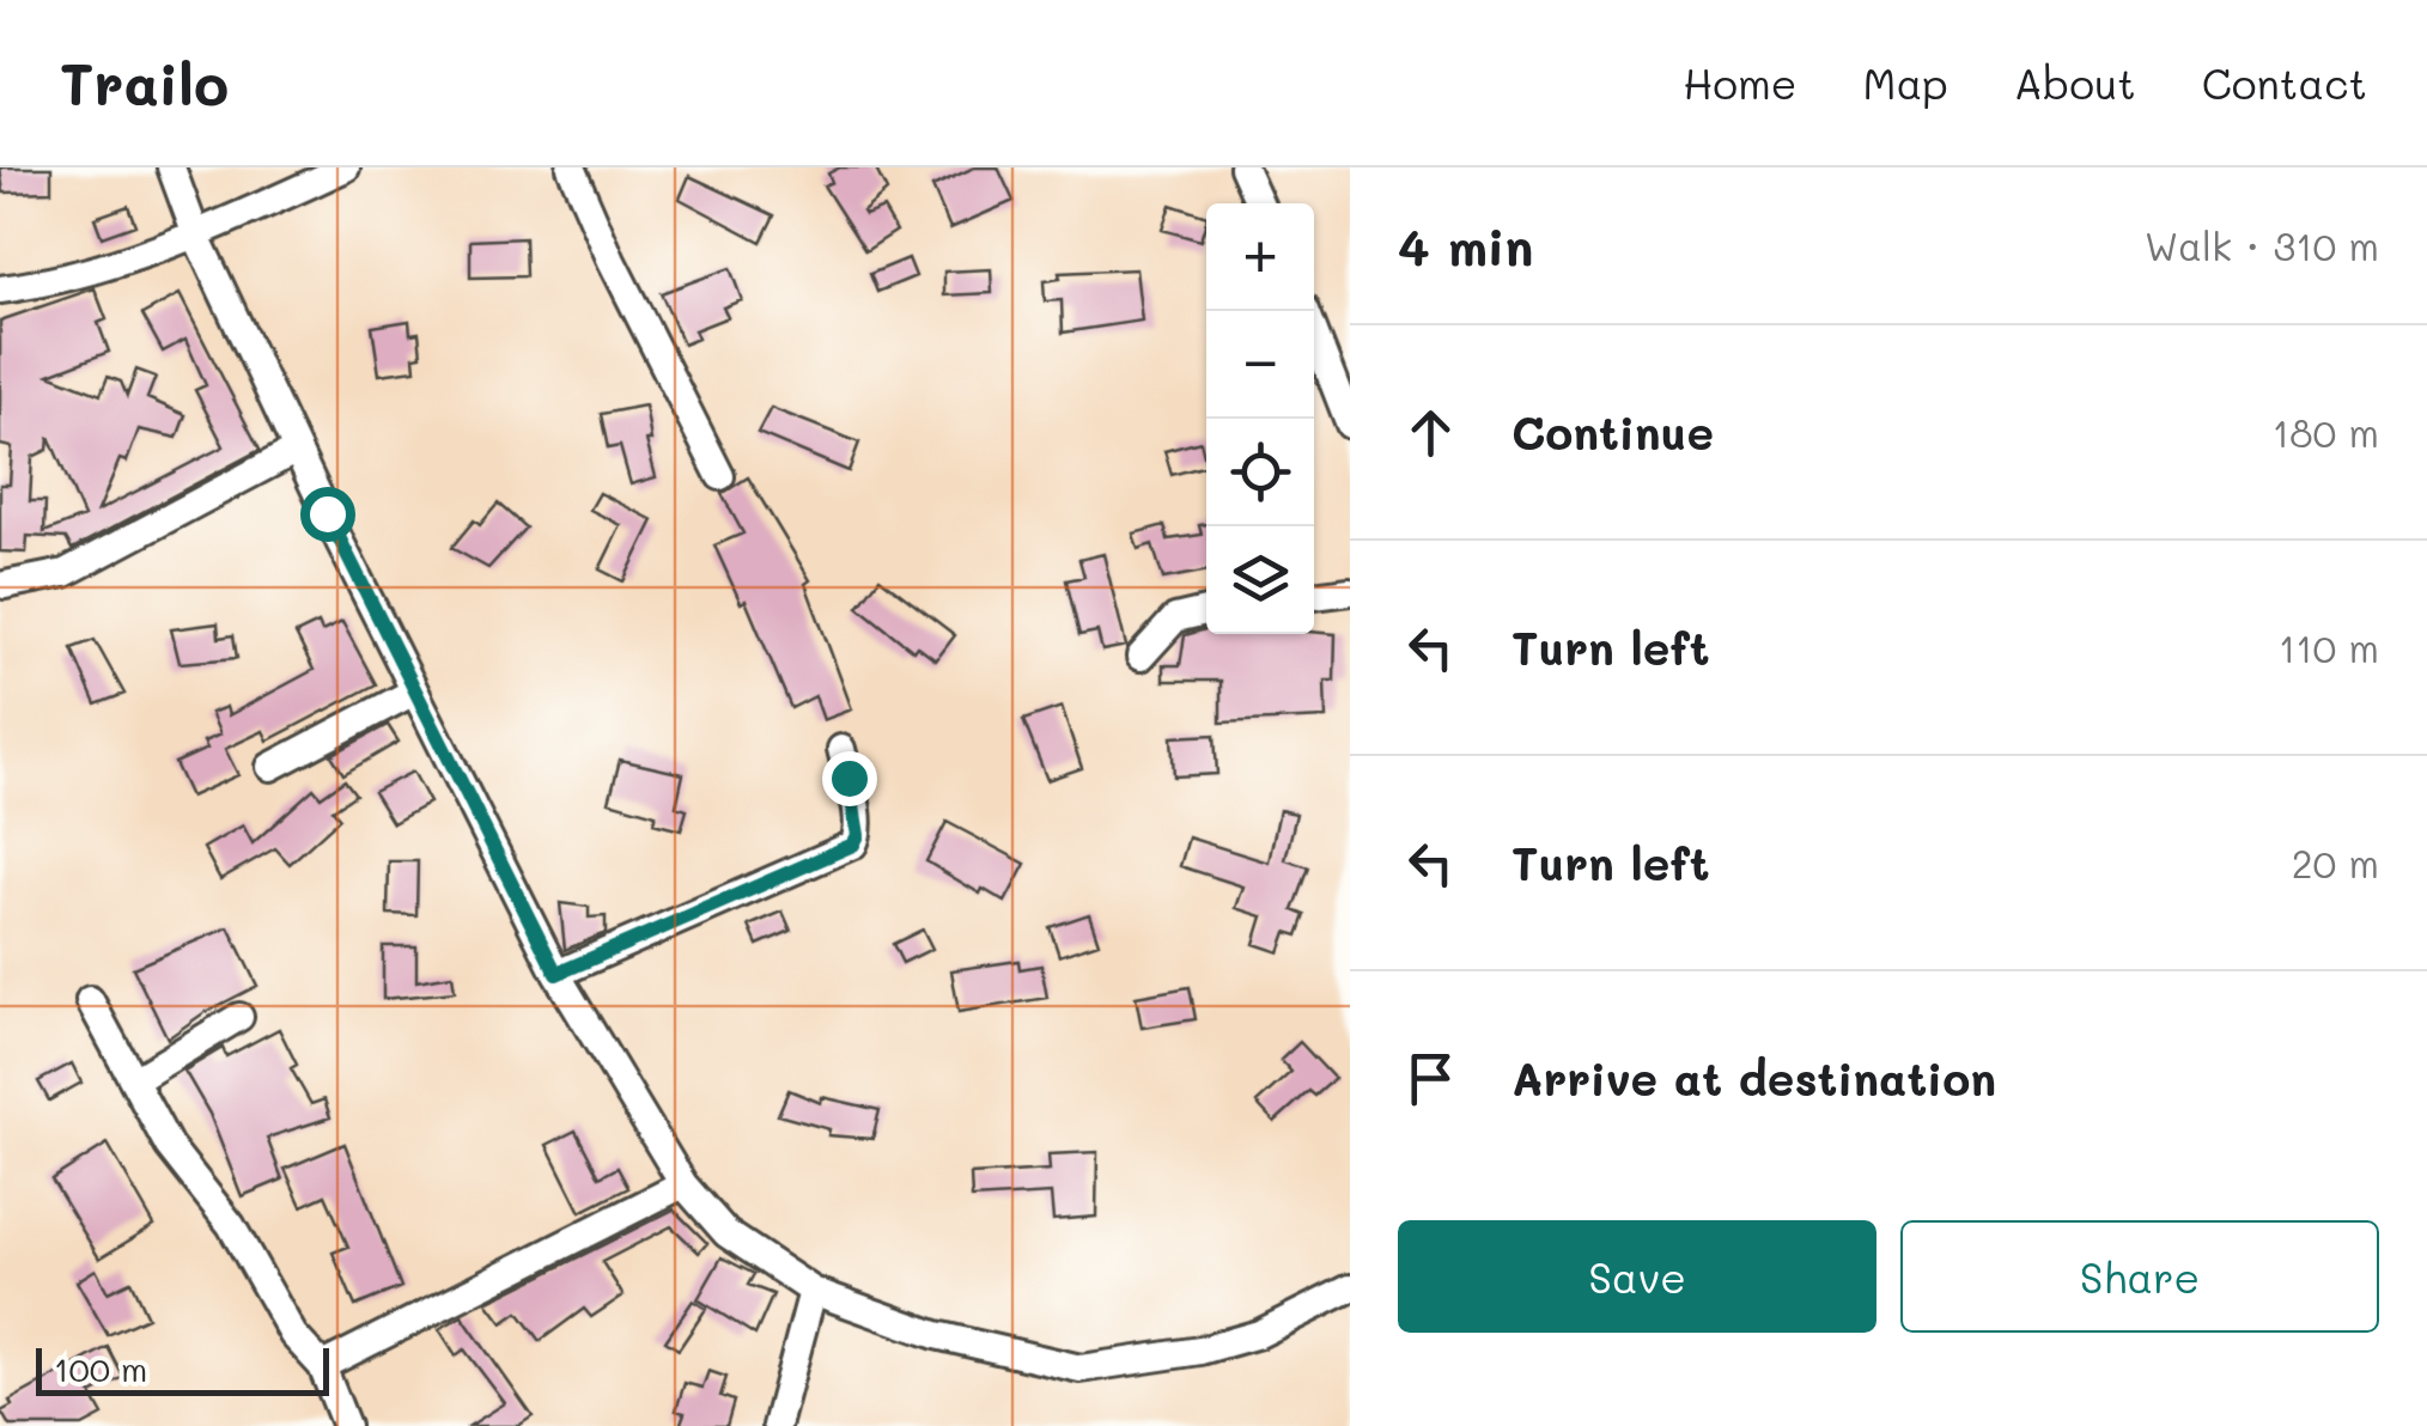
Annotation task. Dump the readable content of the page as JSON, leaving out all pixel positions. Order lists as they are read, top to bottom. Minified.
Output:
{"scale_bar":"100 m","page":{"header":"Trailo","nav":["Home","Map","About","Contact"],"heading":["4 min","Walk · 310 m"],"map_buttons":["+","−"],"list":[["Continue","180 m"],["Turn left","110 m"],["Turn left","20 m"],"Arrive at destination"],"buttons":["Save","Share"],"scale":"100 m"}}
